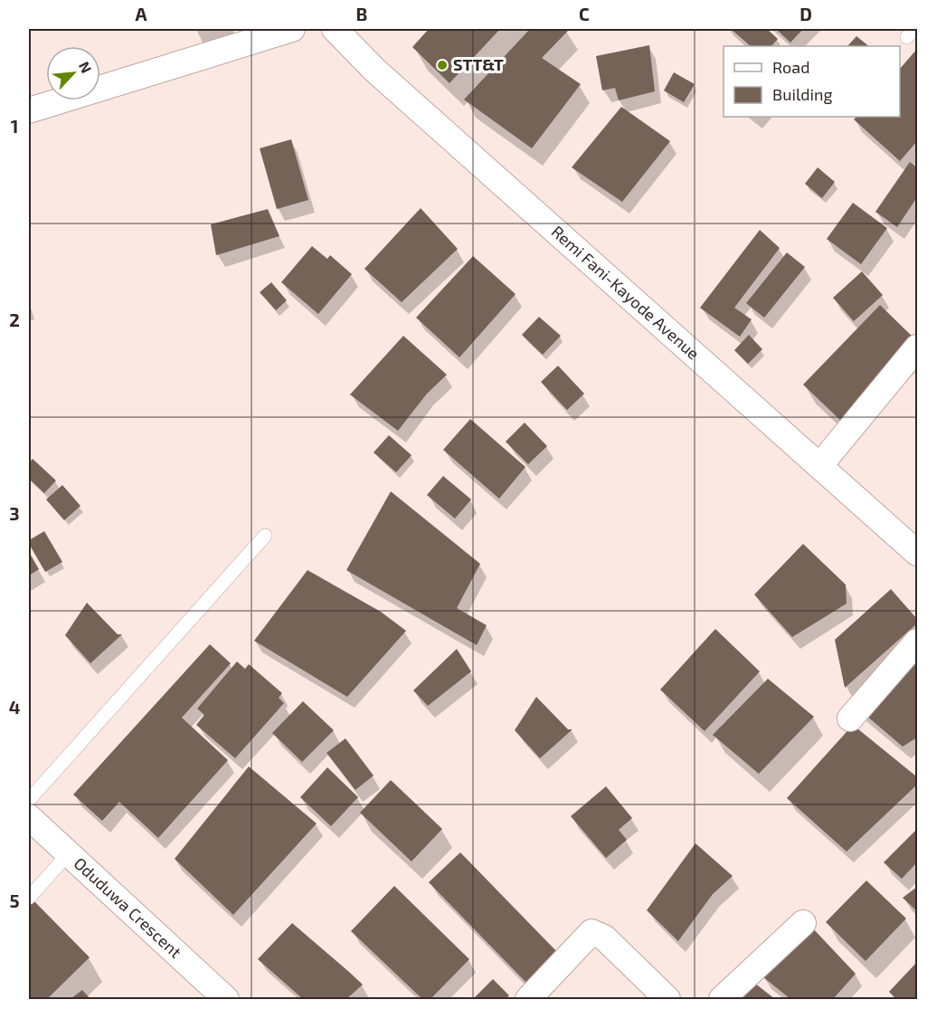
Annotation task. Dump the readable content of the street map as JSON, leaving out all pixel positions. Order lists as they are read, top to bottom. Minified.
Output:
{"streets":{"street":["Remi Fani-Kayode Avenue","Oduduwa Crescent"]},"places":["STT&T"],"legend":["Road","Building"],"north":"top right","grid":{"columns":["A","B","C","D"],"rows":["1","2","3","4","5"]}}
